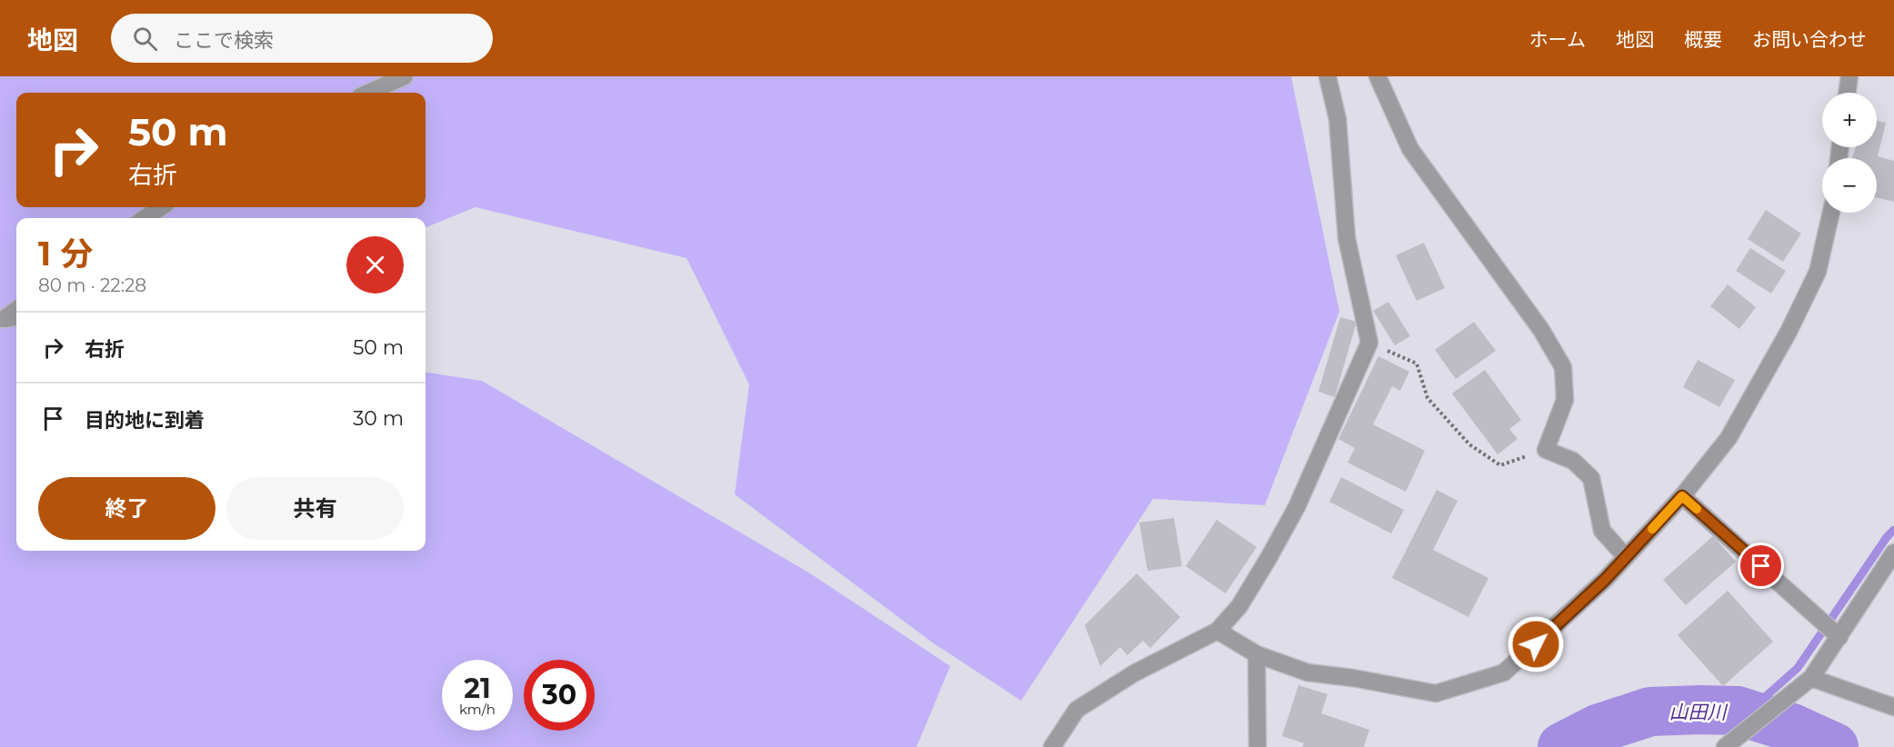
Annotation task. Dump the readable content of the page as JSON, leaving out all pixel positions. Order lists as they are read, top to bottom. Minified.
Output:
{"water":["山田川"],"page":{"header":"地図","search":"ここで検索","nav":["ホーム","地図","概要","お問い合わせ"],"map_buttons":["+","−"],"turn":["50 m","右折"],"heading":["1 分","80 m · 22:28"],"list":[{"name":"右折","value":"50 m"},{"name":"目的地に到着","value":"30 m"}],"buttons":["終了","共有"],"speed":"21 km/h","limit":"30"}}
